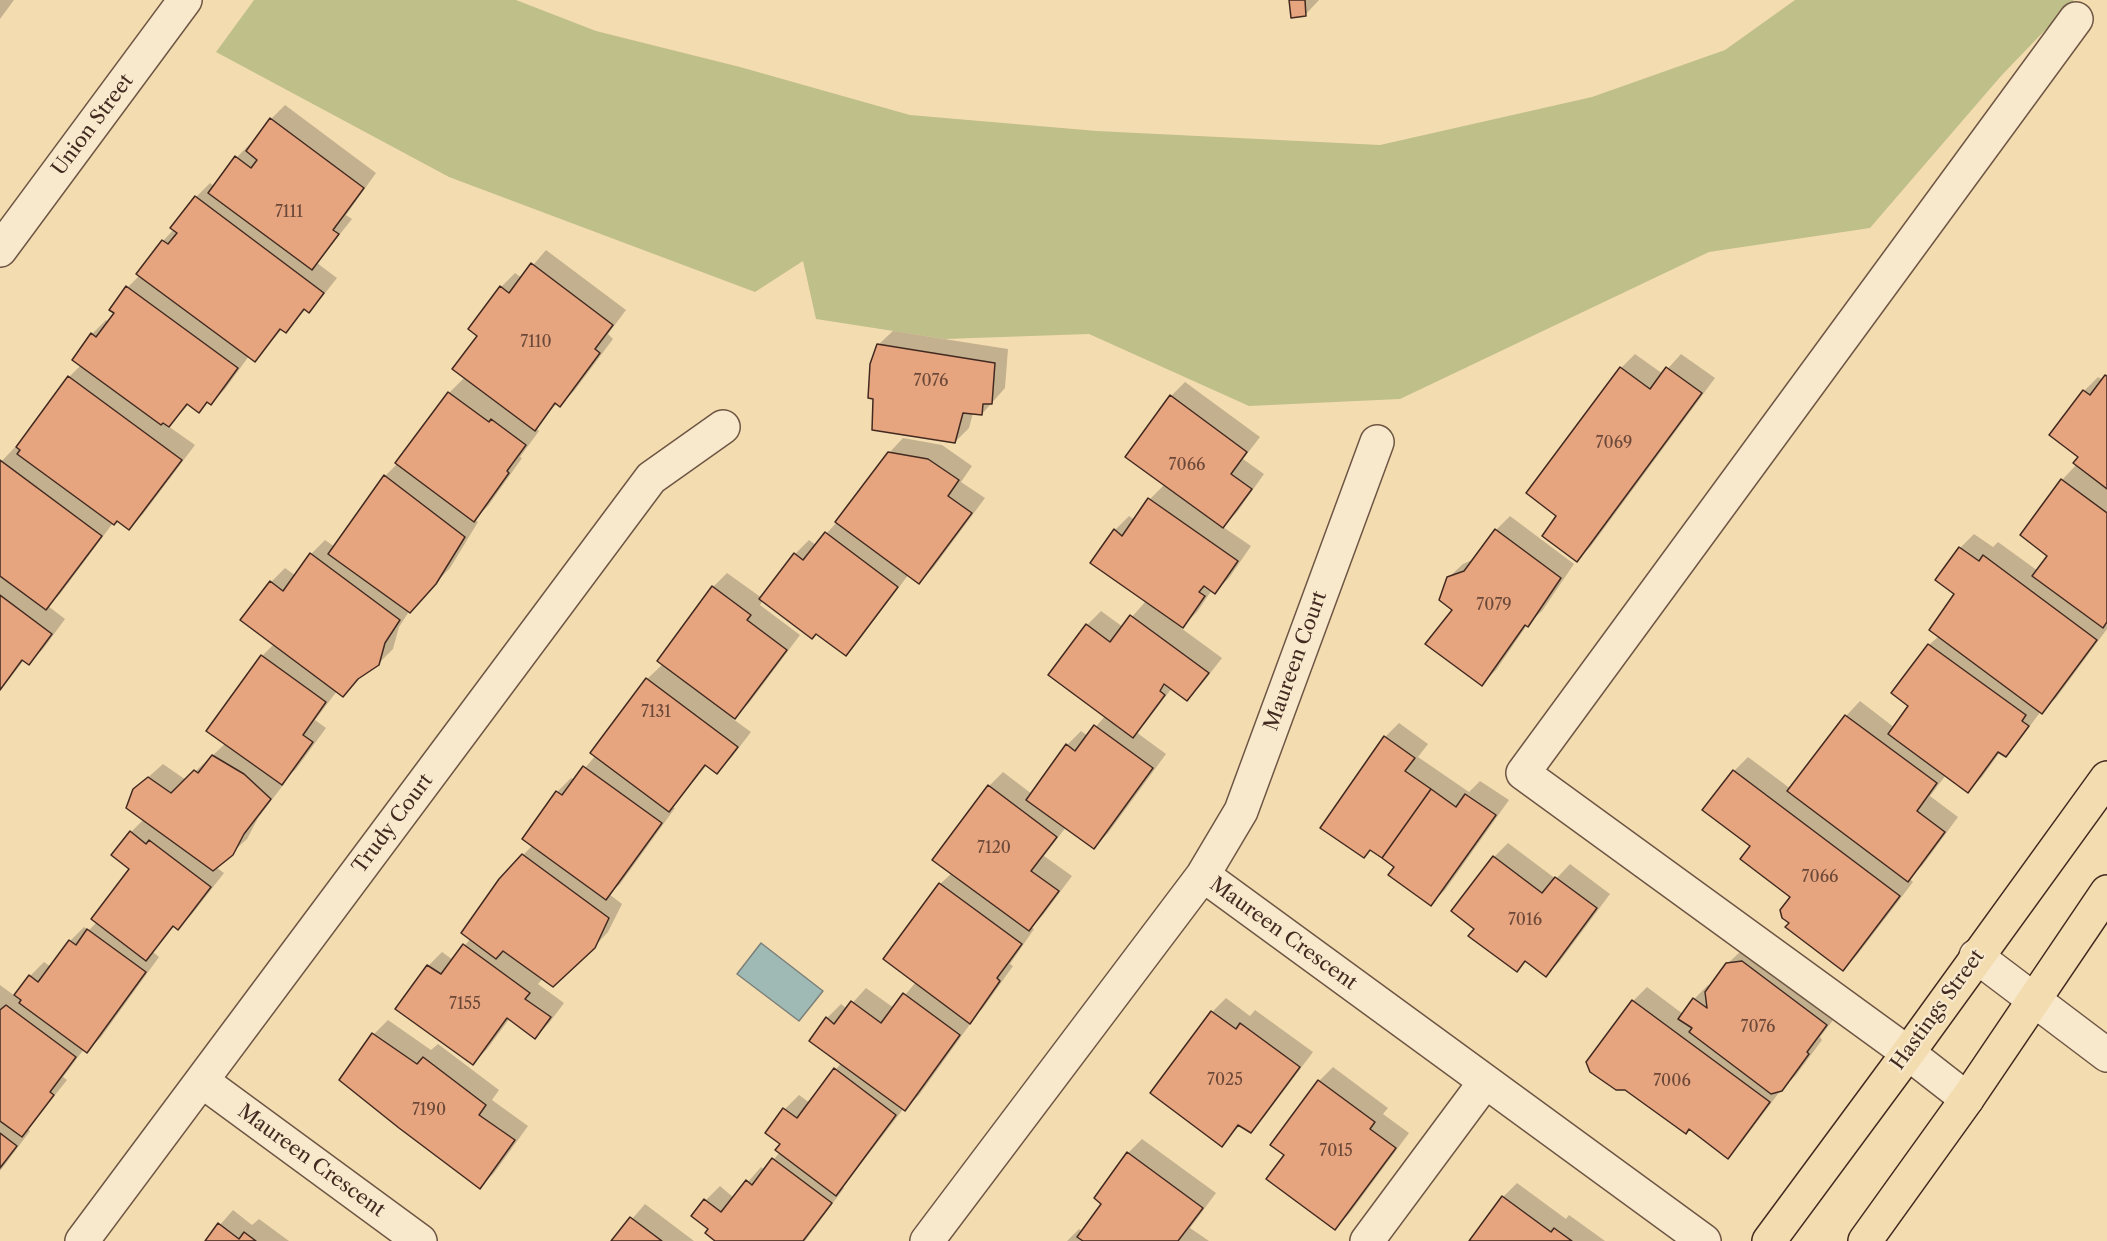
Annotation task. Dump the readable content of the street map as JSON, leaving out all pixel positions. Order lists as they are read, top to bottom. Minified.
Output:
{"streets":{"main road":["Hastings Street"],"street":["Union Street","Maureen Court","Trudy Court","Maureen Crescent"]},"crossings":[["Maureen Court","Maureen Crescent"],["Trudy Court","Maureen Crescent"]],"house_numbers":["7111","7110","7076","7069","7066","7079","7131","7120","7066","7016","7155","7076","7025","7006","7190","7015"]}
